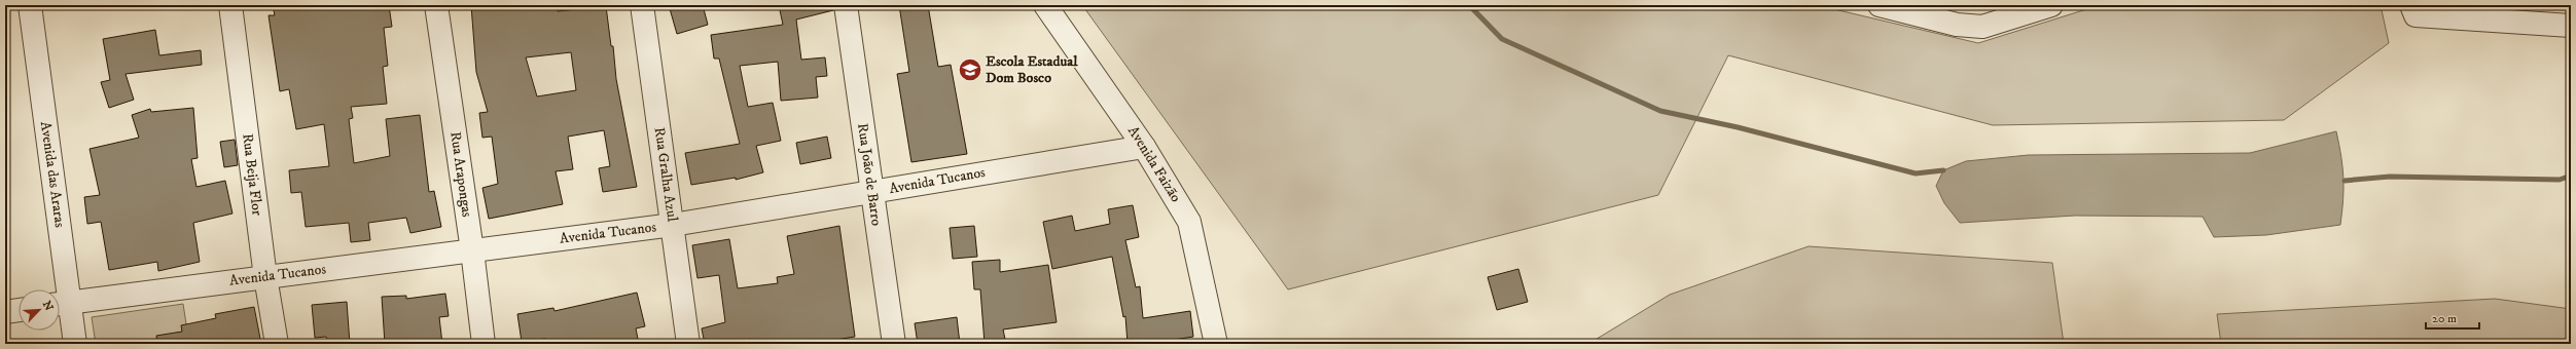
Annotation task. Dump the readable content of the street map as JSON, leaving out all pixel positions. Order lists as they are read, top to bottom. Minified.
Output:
{"streets":{"street":["Avenida Faizão","Avenida das Araras","Rua Beija Flor","Rua Arapongas","Rua Gralha Azul","Rua João de Barro","Avenida Tucanos"]},"crossings":[["Avenida Faizão","Avenida Tucanos"],["Avenida das Araras","Avenida Tucanos"],["Rua Beija Flor","Avenida Tucanos"],["Rua Arapongas","Avenida Tucanos"],["Rua Gralha Azul","Avenida Tucanos"],["Rua João de Barro","Avenida Tucanos"]],"places":{"school or university":["Escola Estadual Dom Bosco"]},"scale_bar":"20 m","north":"top right"}
